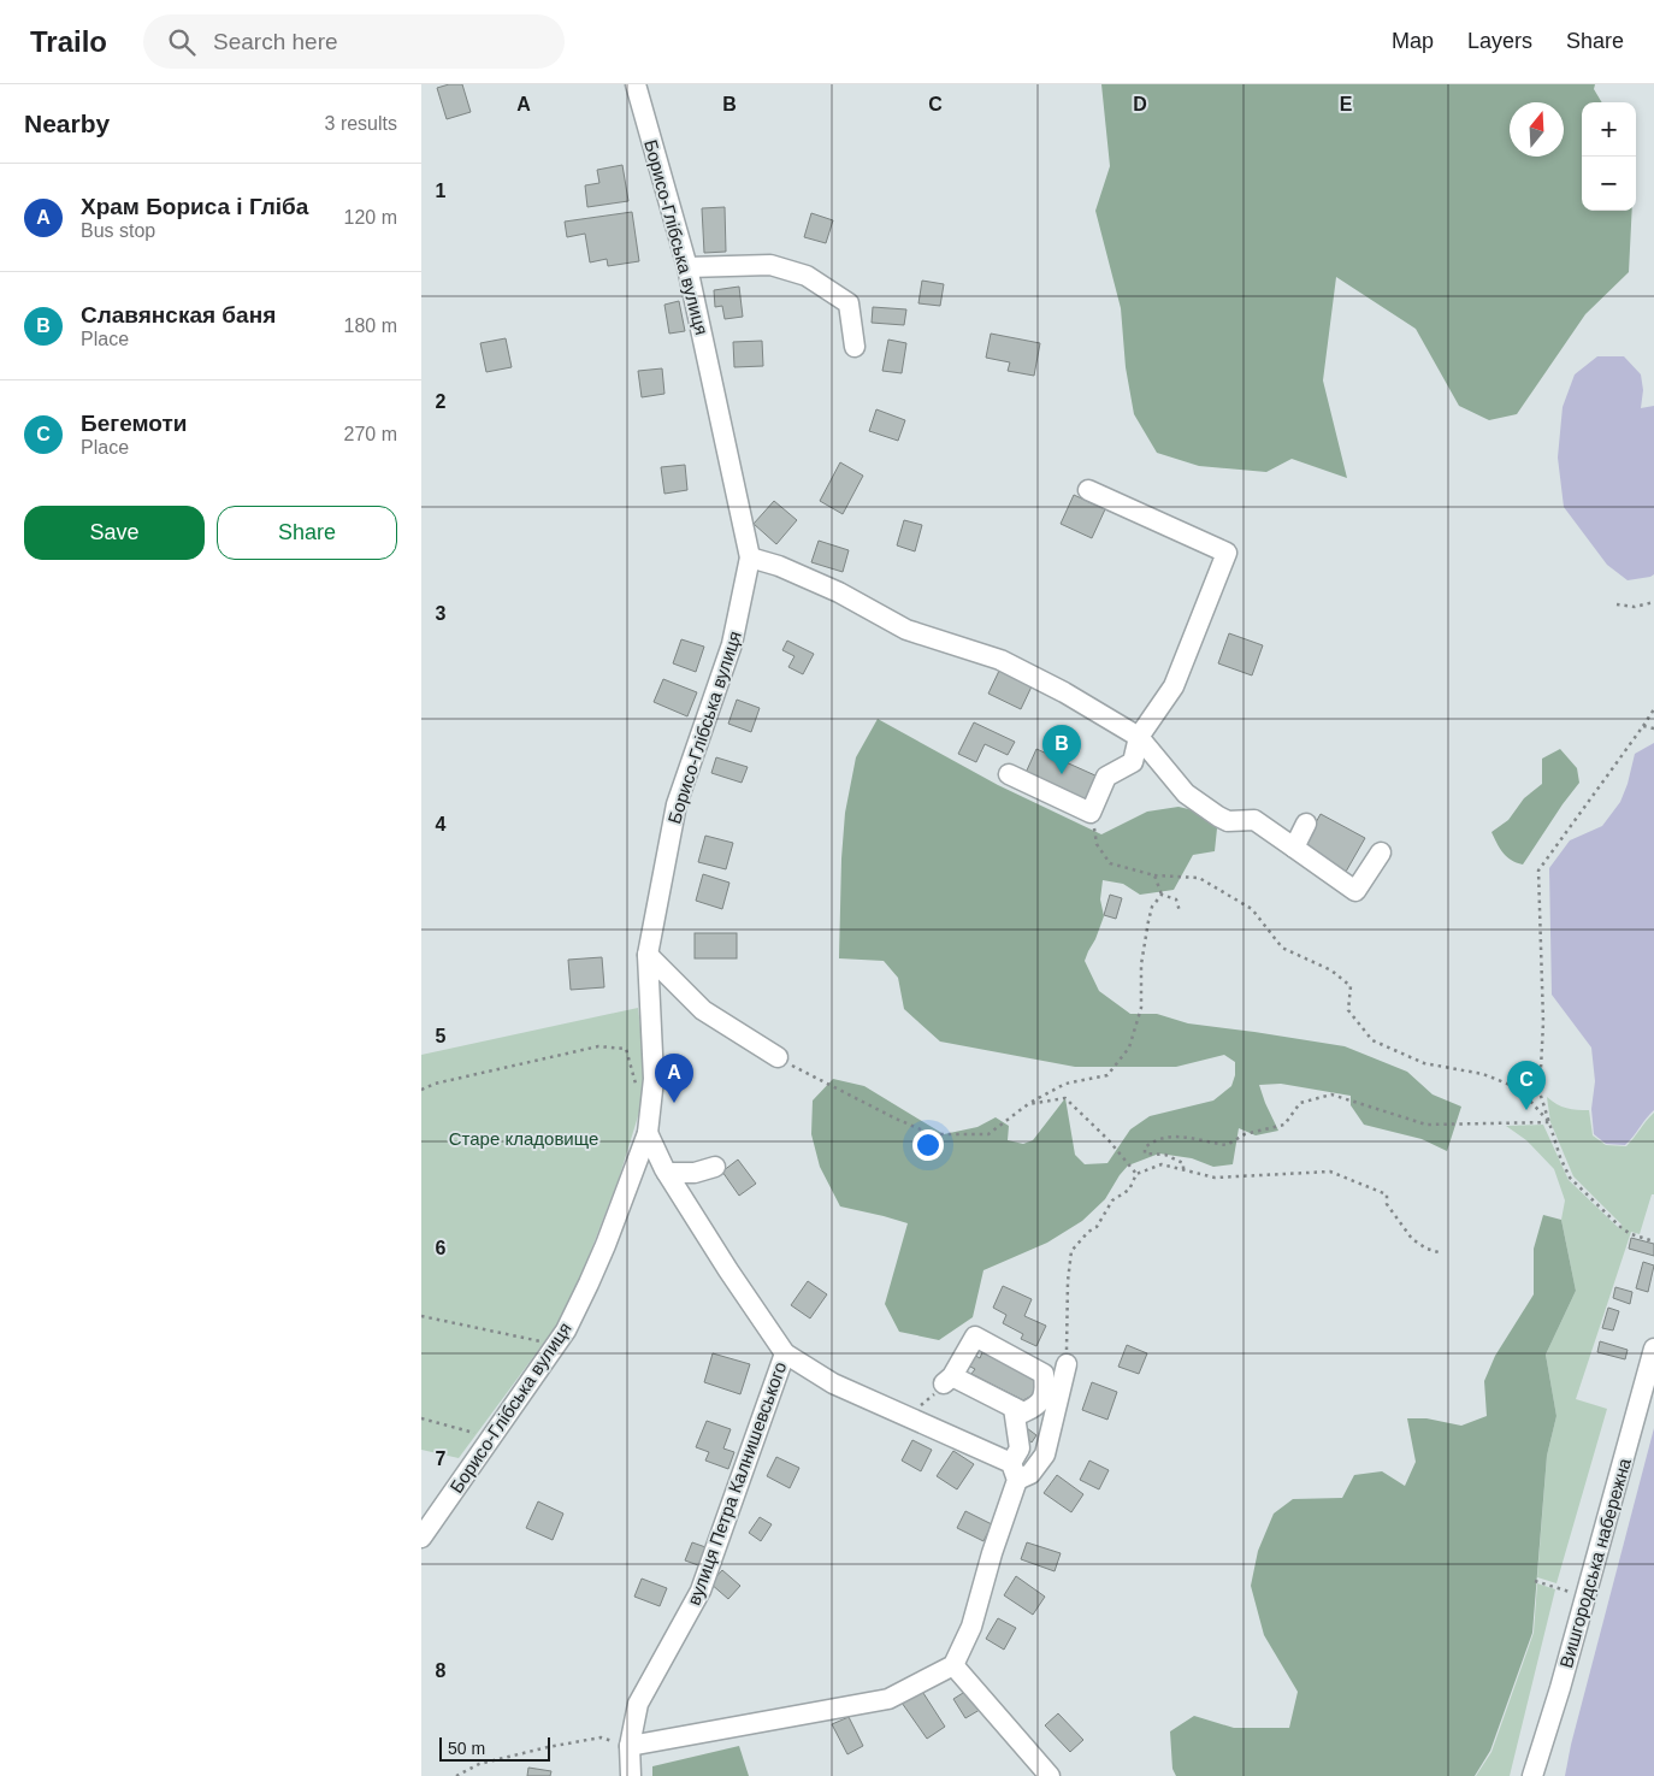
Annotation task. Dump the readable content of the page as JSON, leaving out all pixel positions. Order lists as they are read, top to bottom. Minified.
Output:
{"streets":{"street":["Борисо-Глібська вулиця","вулиця Петра Калнишевського","Вишгородська набережна"]},"crossings":[["Борисо-Глібська вулиця","вулиця Петра Калнишевського"]],"parks":["Старе кладовище"],"scale_bar":"50 m","north":"top","page":{"header":"Trailo","search":"Search here","nav":["Map","Layers","Share"],"heading":["Nearby","3 results"],"map_buttons":["+","−"],"list":[{"mark":"A","name":"Храм Бориса і Гліба","note":"Bus stop","value":"120 m"},{"mark":"B","name":"Славянская баня","note":"Place","value":"180 m"},{"mark":"C","name":"Бегемоти","note":"Place","value":"270 m"}],"buttons":["Save","Share"],"pins":["B","A","C"],"scale":"50 m"},"grid":{"columns":["A","B","C","D","E"],"rows":["1","2","3","4","5","6","7","8"]}}
